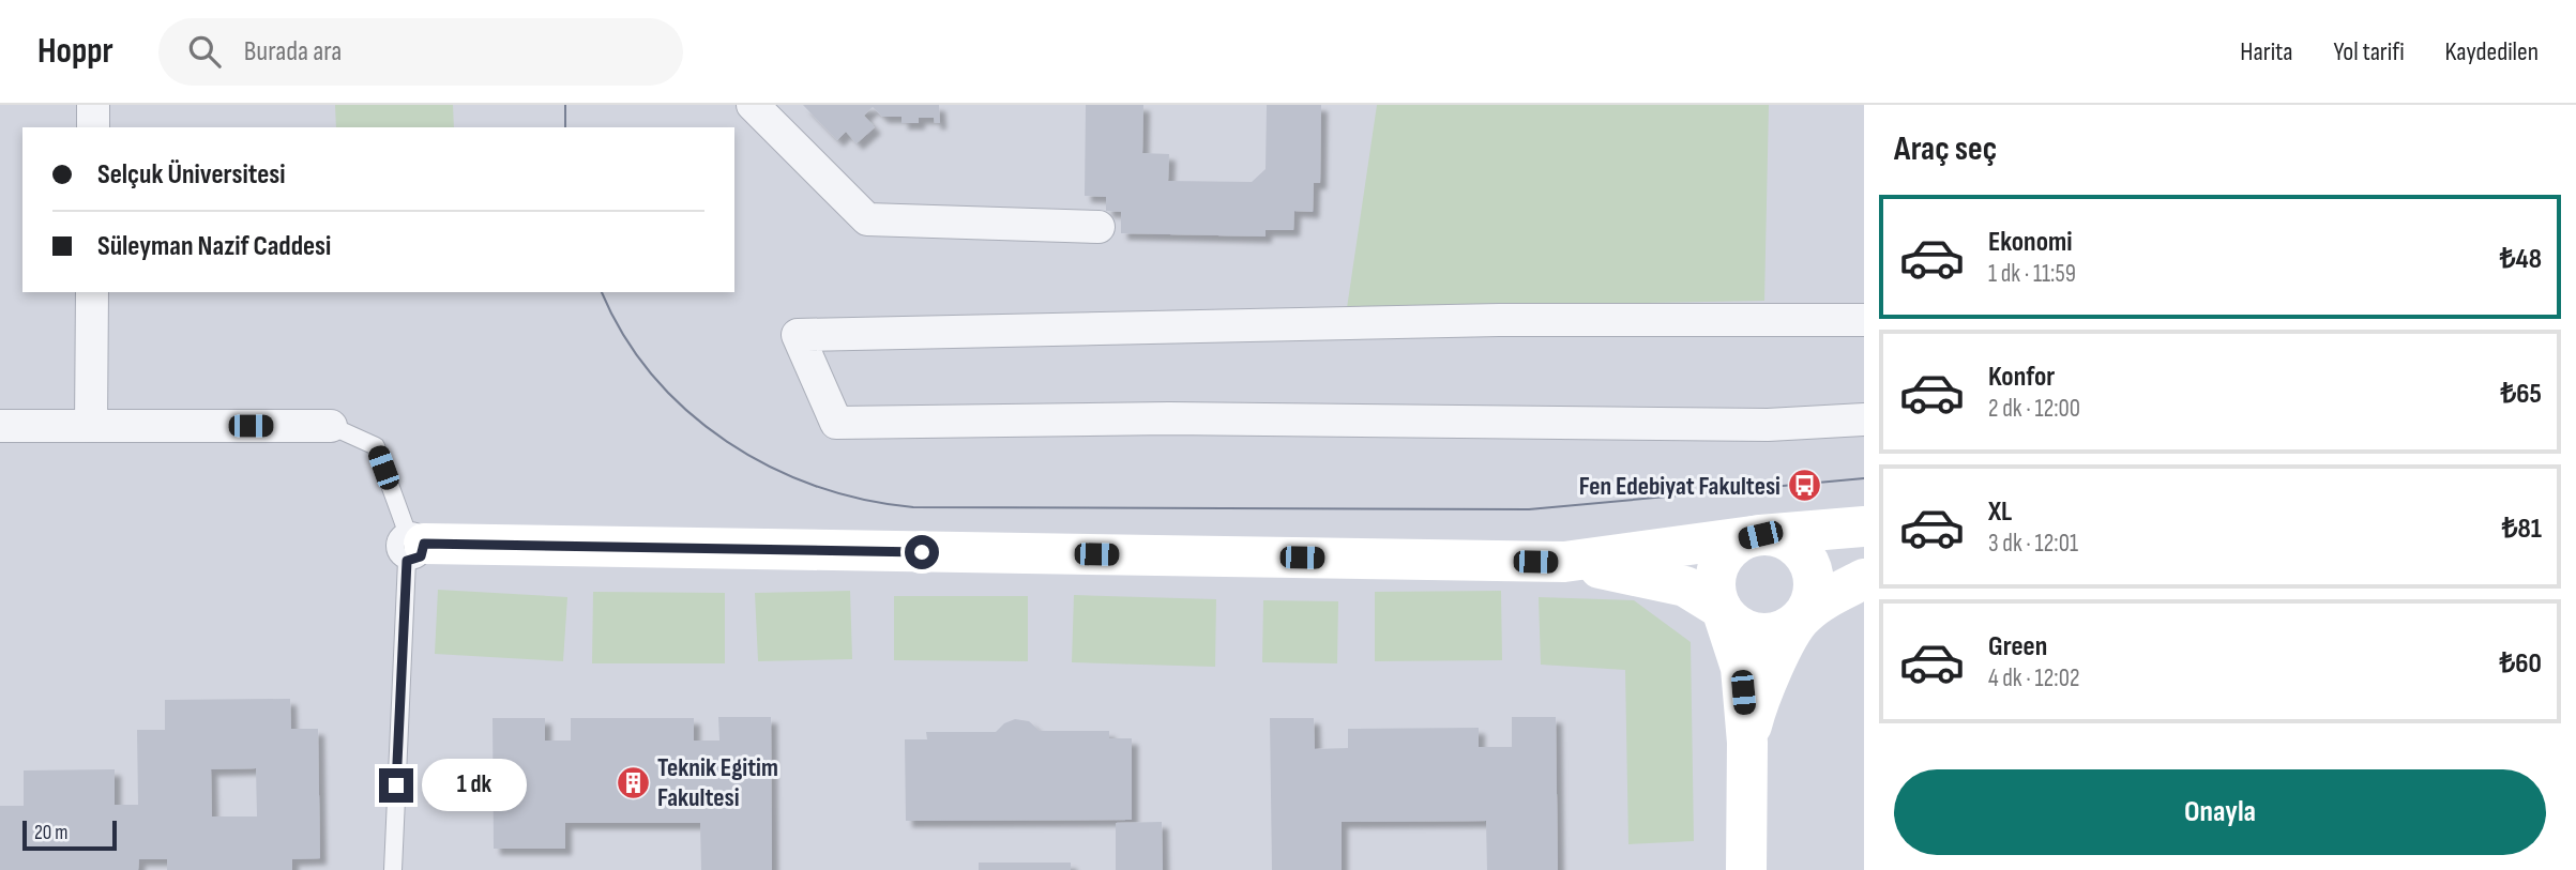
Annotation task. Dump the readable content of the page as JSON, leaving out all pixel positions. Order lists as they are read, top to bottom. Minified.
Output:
{"places":{"bus stop":["Fen Edebiyat Fakultesi"],"building":["Teknik Egitim Fakultesi"]},"scale_bar":"20 m","page":{"header":"Hoppr","search":"Burada ara","nav":["Harita","Yol tarifi","Kaydedilen"],"heading":"Araç seç","banner":["Selçuk Üniversitesi","Süleyman Nazif Caddesi"],"list":[{"name":"Ekonomi","note":"1 dk · 11:59","value":"₺48"},{"name":"Konfor","note":"2 dk · 12:00","value":"₺65"},{"name":"XL","note":"3 dk · 12:01","value":"₺81"},{"name":"Green","note":"4 dk · 12:02","value":"₺60"}],"buttons":"Onayla","bubble":"1 dk","scale":"20 m"}}
